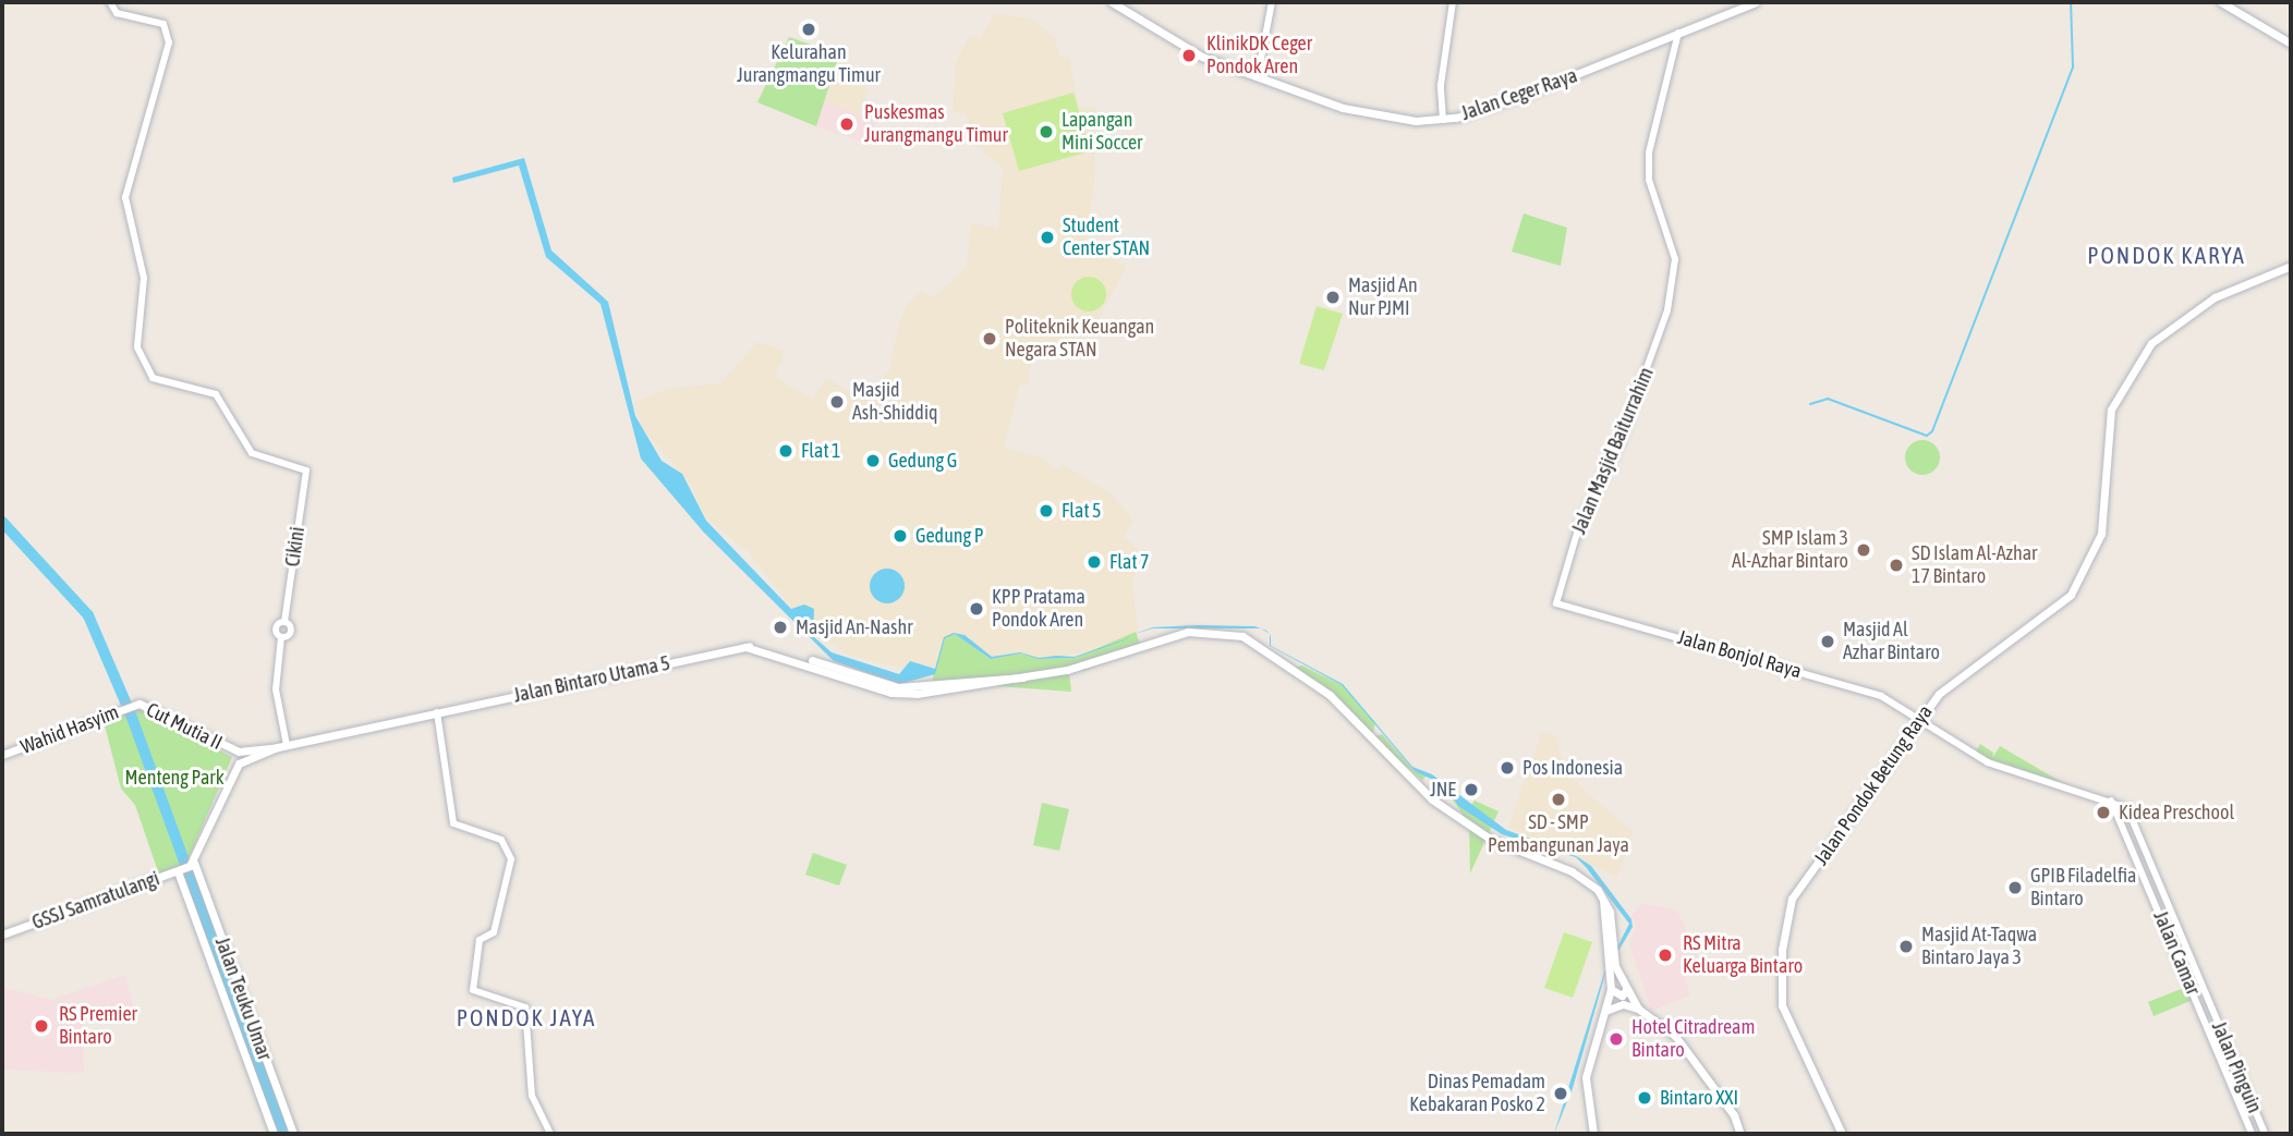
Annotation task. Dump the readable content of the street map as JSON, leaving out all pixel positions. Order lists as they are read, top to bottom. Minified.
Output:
{"streets":{"main road":["Jalan Ceger Raya","Jalan Bintaro Utama 5","Cut Mutia II","Wahid Hasyim","Jalan Pondok Betung Raya","GSSJ Samratulangi","Jalan Teuku Umar"],"street":["Jalan Masjid Baiturrahim","Cikini","Jalan Bonjol Raya","Jalan Camar","Jalan Pinguin"]},"crossings":[["Jalan Ceger Raya","Jalan Masjid Baiturrahim"],["Jalan Masjid Baiturrahim","Jalan Bonjol Raya"],["Cikini","Jalan Bintaro Utama 5"],["Cikini","Cut Mutia II"],["Jalan Bonjol Raya","Jalan Pondok Betung Raya"],["Jalan Bintaro Utama 5","Cut Mutia II"],["Cut Mutia II","Wahid Hasyim"],["GSSJ Samratulangi","Jalan Teuku Umar"]],"districts":["PONDOK KARYA","PONDOK JAYA"],"parks":["Menteng Park"],"places":["Kelurahan Jurangmangu Timur","KlinikDK Ceger Pondok Aren","Puskesmas Jurangmangu Timur","Lapangan Mini Soccer","Student Center STAN","Masjid An Nur PJMI","Politeknik Keuangan Negara STAN","Masjid Ash-Shiddiq","Flat 1","Gedung G","Flat 5","Gedung P","SMP Islam 3 Al-Azhar Bintaro","Flat 7","SD Islam Al-Azhar 17 Bintaro","KPP Pratama Pondok Aren","Masjid An-Nashr","Masjid Al Azhar Bintaro","Pos Indonesia","JNE","SD - SMP Pembangunan Jaya","Kidea Preschool","GPIB Filadelfia Bintaro","Masjid At-Taqwa Bintaro Jaya 3","RS Mitra Keluarga Bintaro","RS Premier Bintaro","Hotel Citradream Bintaro","Dinas Pemadam Kebakaran Posko 2","Bintaro XXI"]}
